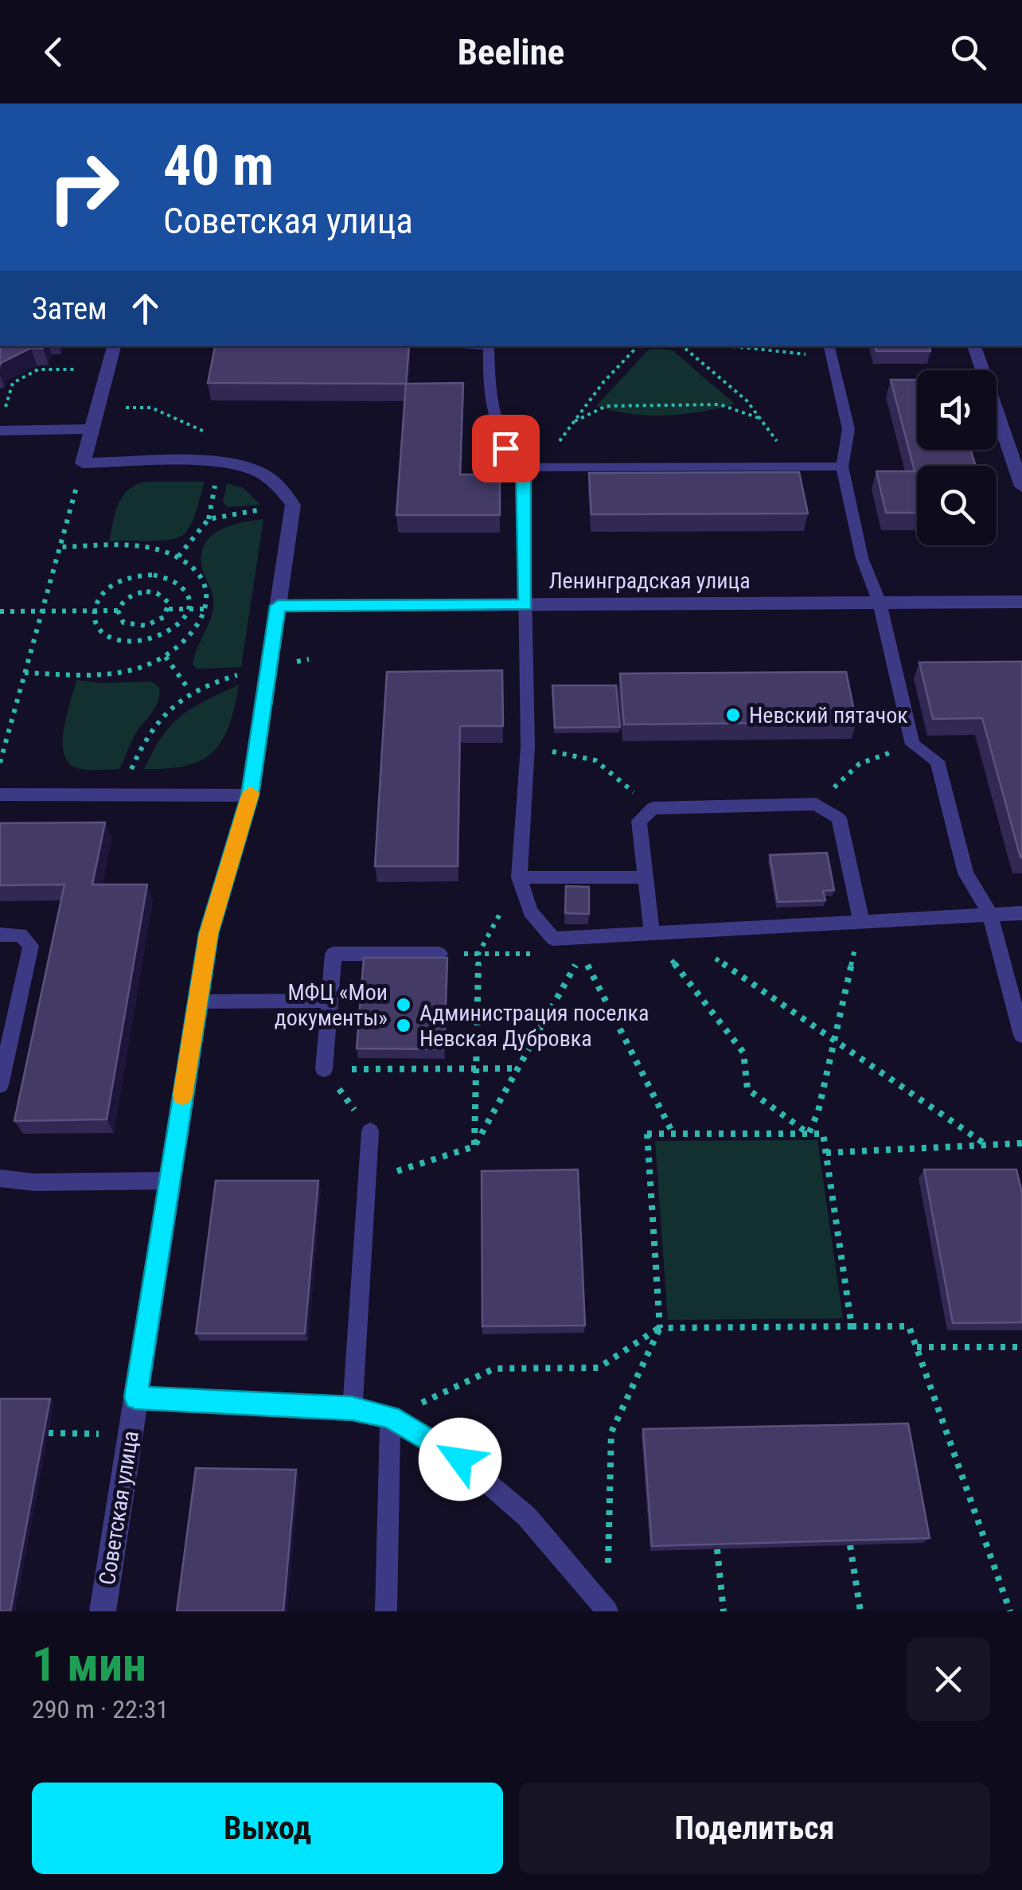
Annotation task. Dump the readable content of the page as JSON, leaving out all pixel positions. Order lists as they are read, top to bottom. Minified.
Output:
{"streets":{"street":["Ленинградская улица","Советская улица"]},"crossings":[["Ленинградская улица","Советская улица"]],"places":["Невский пятачок","МФЦ «Мои документы»","Администрация поселка Невская Дубровка"],"page":{"header":"Beeline","turn":["40 m","Советская улица"],"then":"Затем","heading":["1 мин","290 m · 22:31"],"buttons":["Выход","Поделиться"]}}
